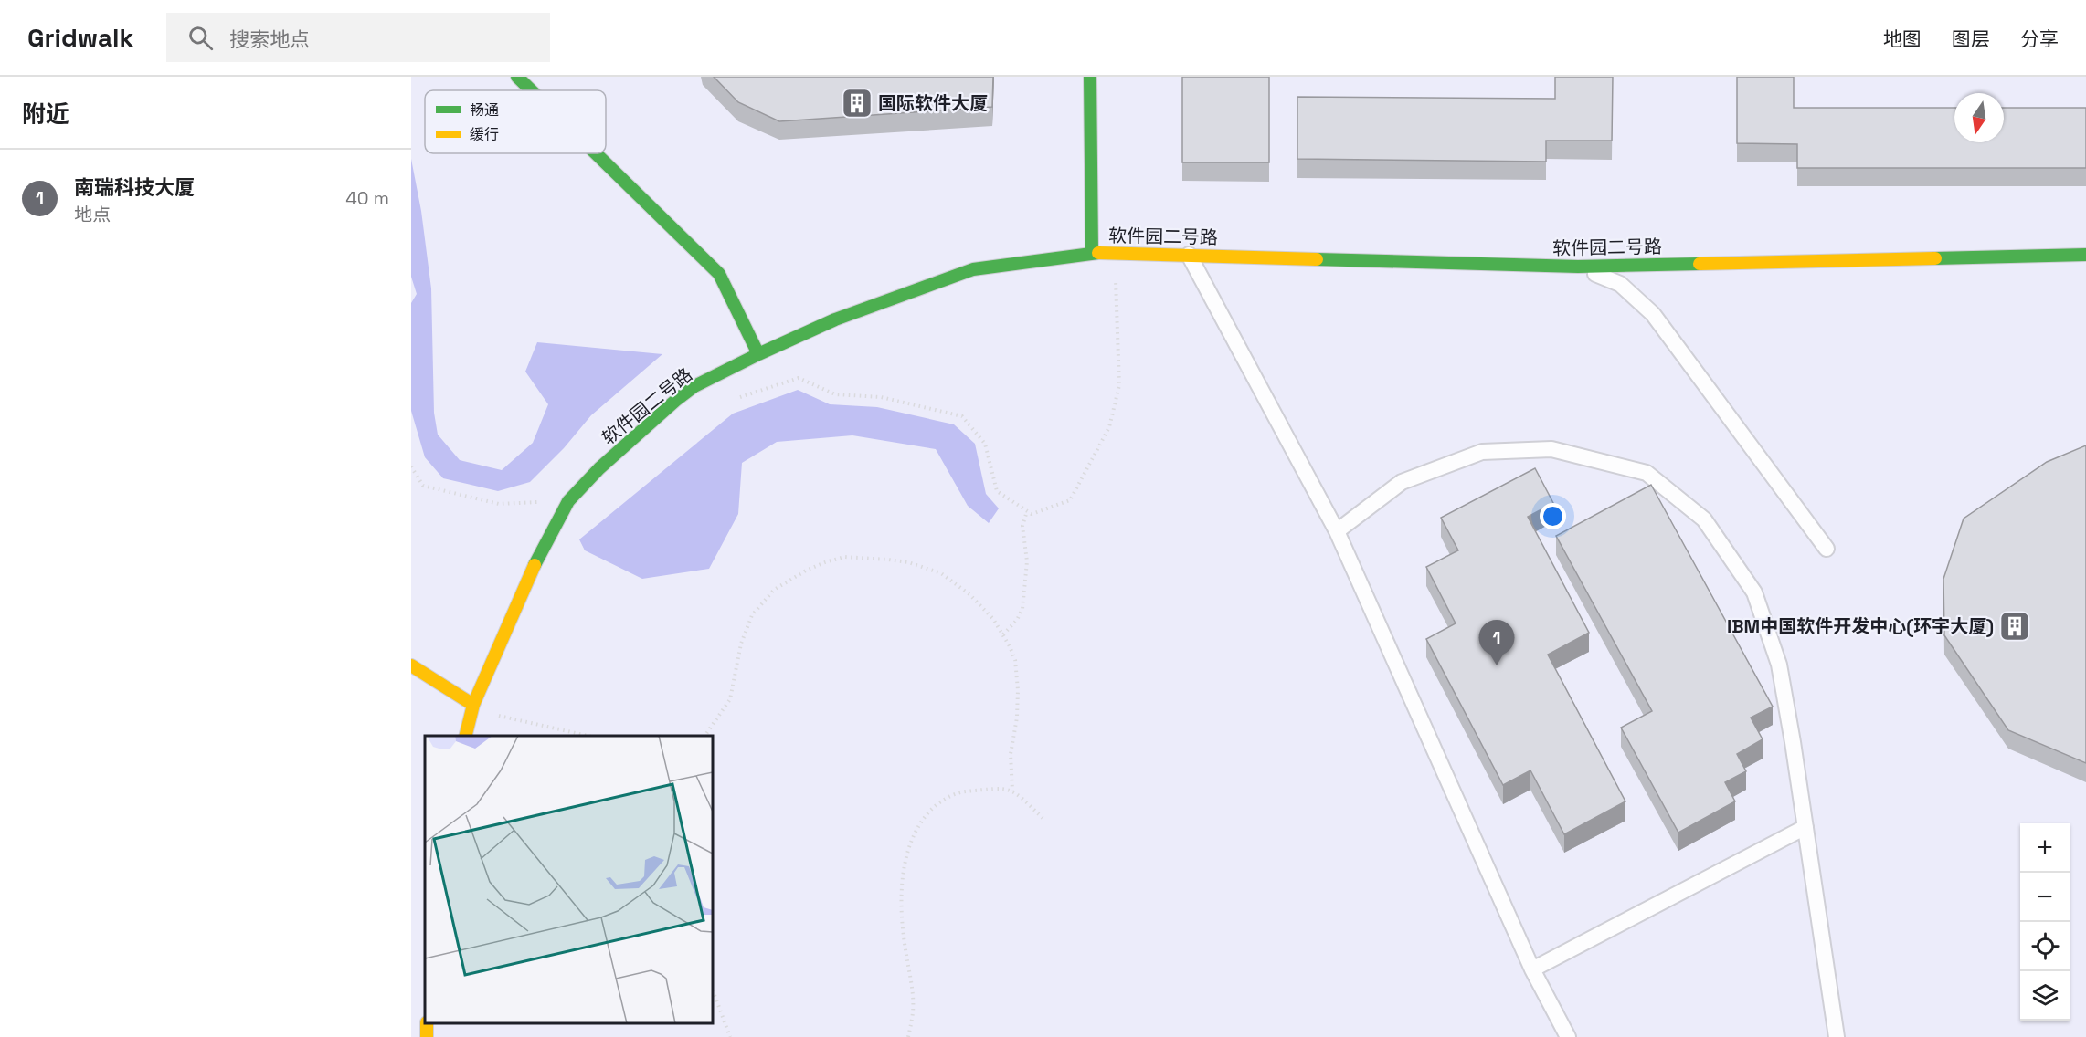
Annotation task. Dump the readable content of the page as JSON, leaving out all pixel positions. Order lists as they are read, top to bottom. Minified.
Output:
{"streets":{"street":["软件园二号路"]},"places":{"building":["国际软件大厦","IBM中国软件开发中心(环宇大厦)"]},"legend":["畅通","缓行"],"north":"bottom","page":{"header":"Gridwalk","search":"搜索地点","nav":["地图","图层","分享"],"heading":"附近","list":[{"mark":"1","name":"南瑞科技大厦","note":"地点","value":"40 m"}],"pins":"1","map_buttons":["+","−"]}}
